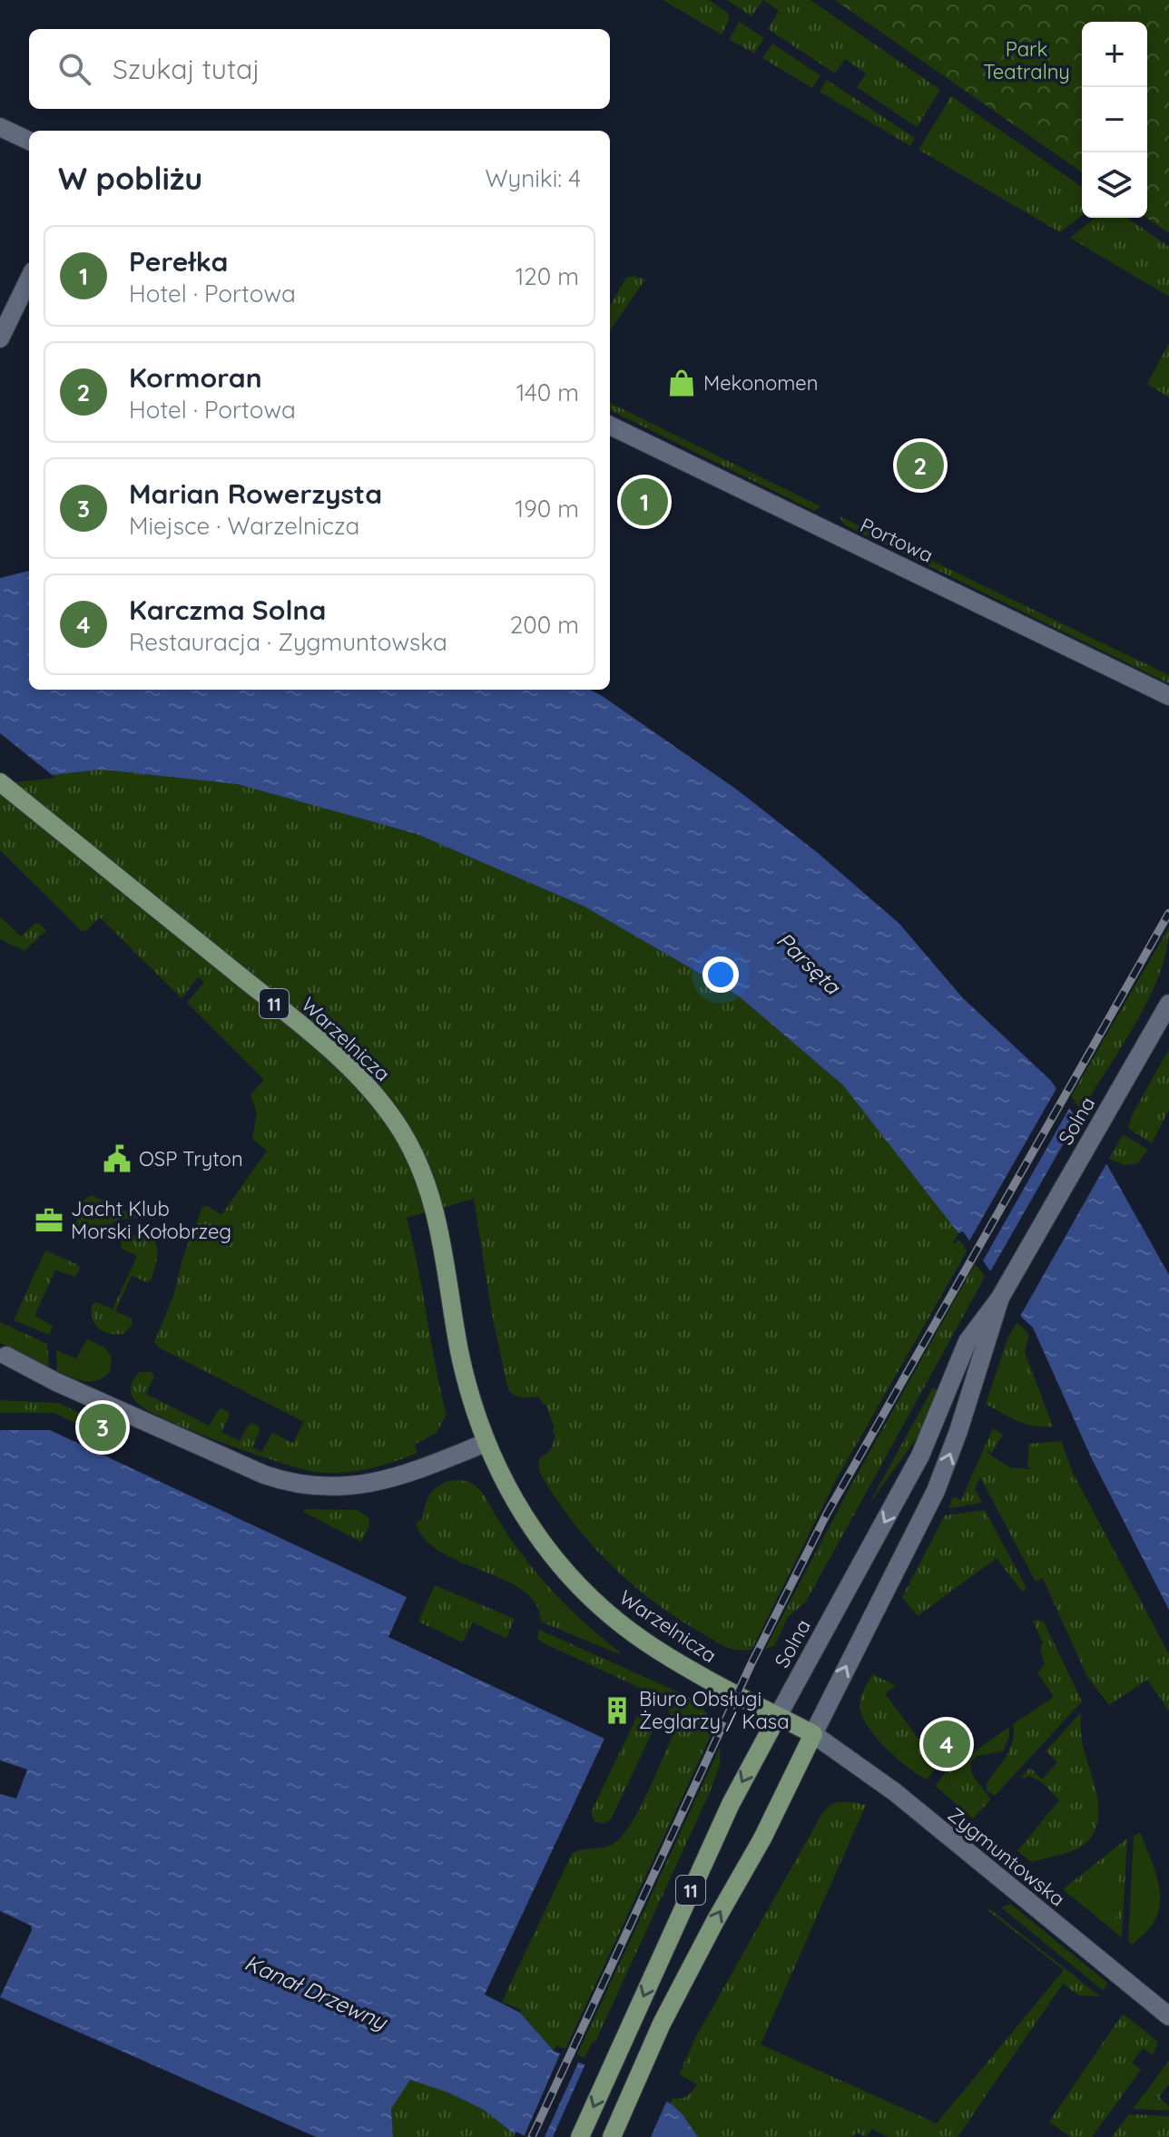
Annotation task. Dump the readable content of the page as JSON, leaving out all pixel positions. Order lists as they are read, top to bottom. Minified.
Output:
{"streets":{"main road":["11","Warzelnicza","Solna"],"street":["Portowa","Zygmuntowska"]},"crossings":[["Warzelnicza","Solna"],["Warzelnicza","Zygmuntowska"],["Solna","Zygmuntowska"]],"water":["Parsęta","Kanał Drzewny"],"parks":["Park Teatralny"],"places":{"shop":["Mekonomen"],"public building":["OSP Tryton"],"office":["Jacht Klub Morski Kołobrzeg"],"building":["Biuro Obsługi Żeglarzy / Kasa"]},"page":{"map_buttons":["+","−"],"search":"Szukaj tutaj","heading":["W pobliżu","Wyniki: 4"],"list":[{"mark":"1","name":"Perełka","note":"Hotel · Portowa","value":"120 m"},{"mark":"2","name":"Kormoran","note":"Hotel · Portowa","value":"140 m"},{"mark":"3","name":"Marian Rowerzysta","note":"Miejsce · Warzelnicza","value":"190 m"},{"mark":"4","name":"Karczma Solna","note":"Restauracja · Zygmuntowska","value":"200 m"}],"pins":["2","1","3","4"]}}
